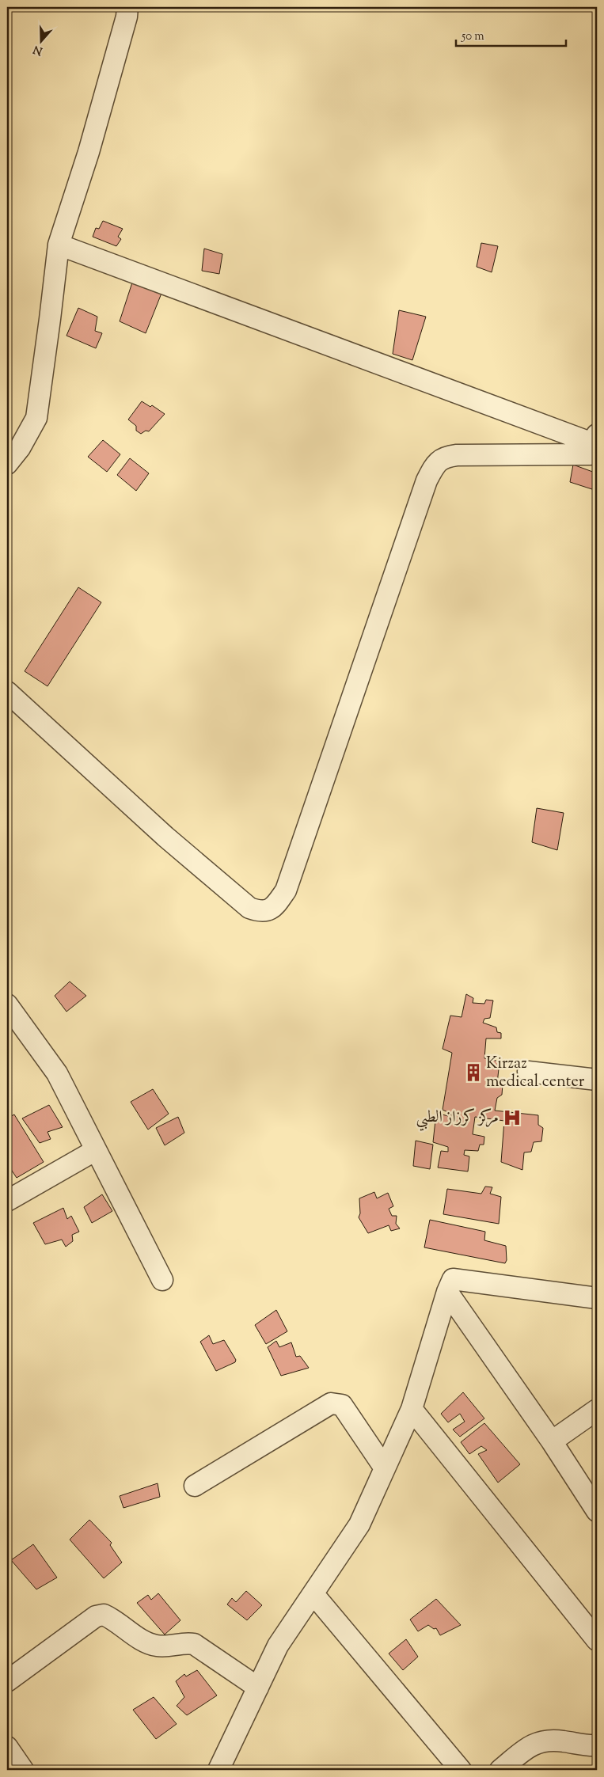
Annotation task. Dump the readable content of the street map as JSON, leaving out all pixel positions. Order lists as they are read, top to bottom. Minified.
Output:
{"places":{"building":["Kirzaz medical center"],"hospital":["مركز كرزاز الطبي"]},"scale_bar":"50 m","north":"bottom"}
